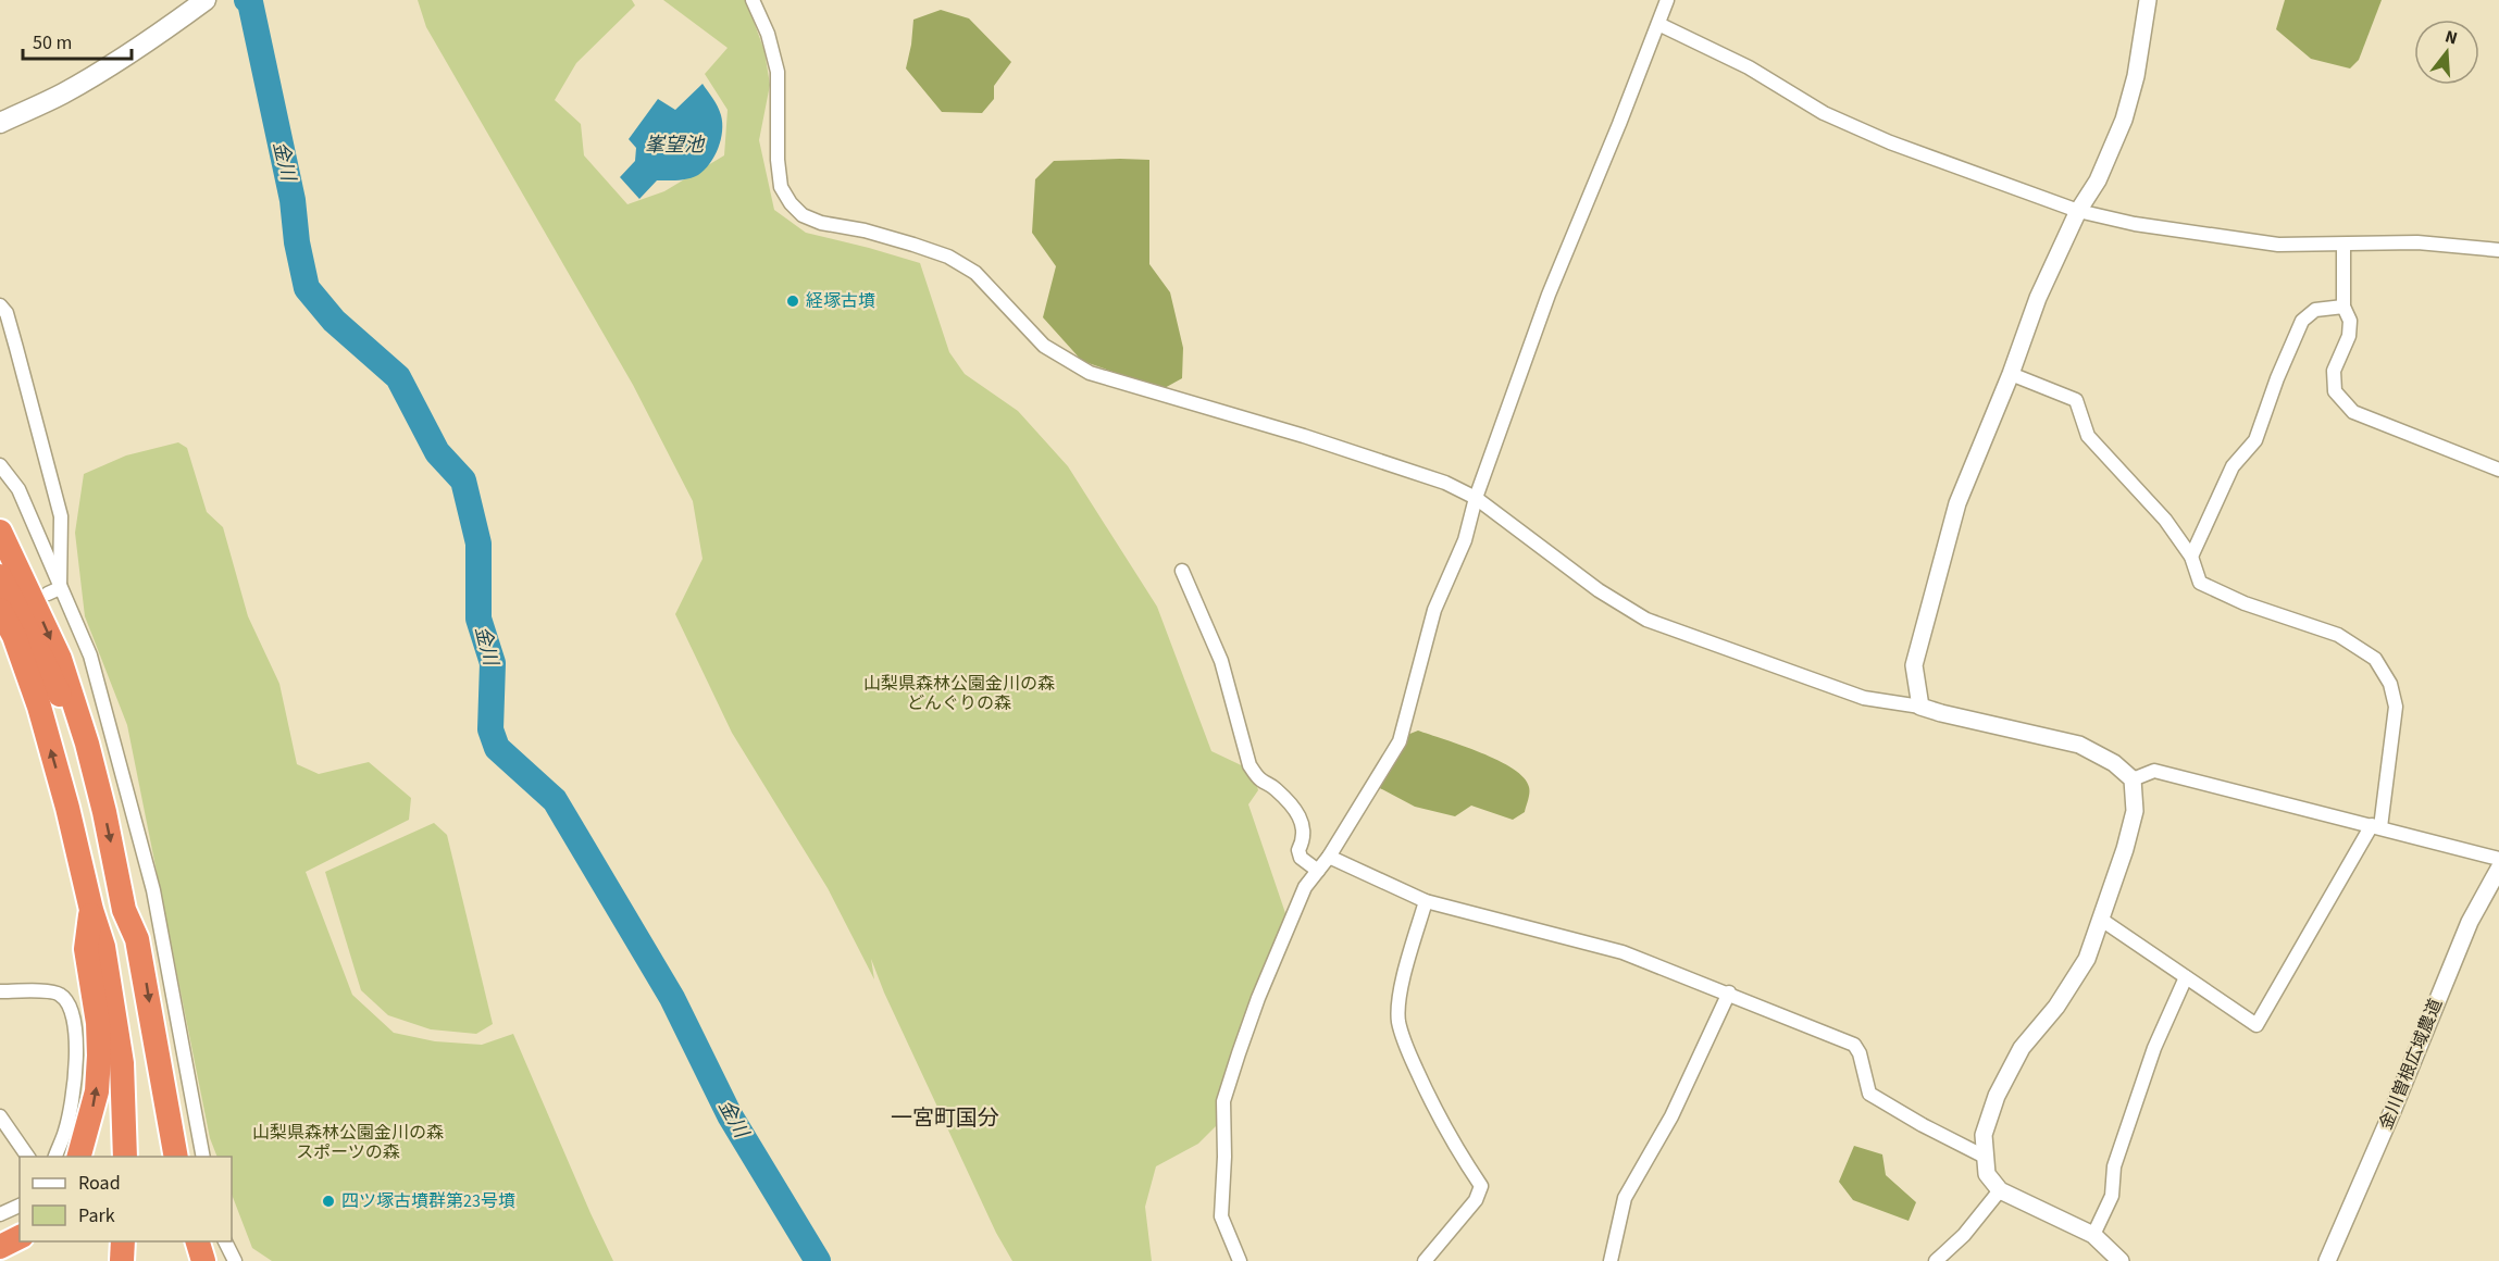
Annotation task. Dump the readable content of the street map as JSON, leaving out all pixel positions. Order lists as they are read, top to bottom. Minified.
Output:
{"streets":{"street":["金川曽根広域農道"]},"districts":["一宮町国分"],"water":["峯望池","金川"],"parks":["山梨県森林公園金川の森 どんぐりの森","山梨県森林公園金川の森 スポーツの森"],"places":["経塚古墳","四ツ塚古墳群第23号墳"],"legend":["Road","Park"],"scale_bar":"50 m","north":"top"}
